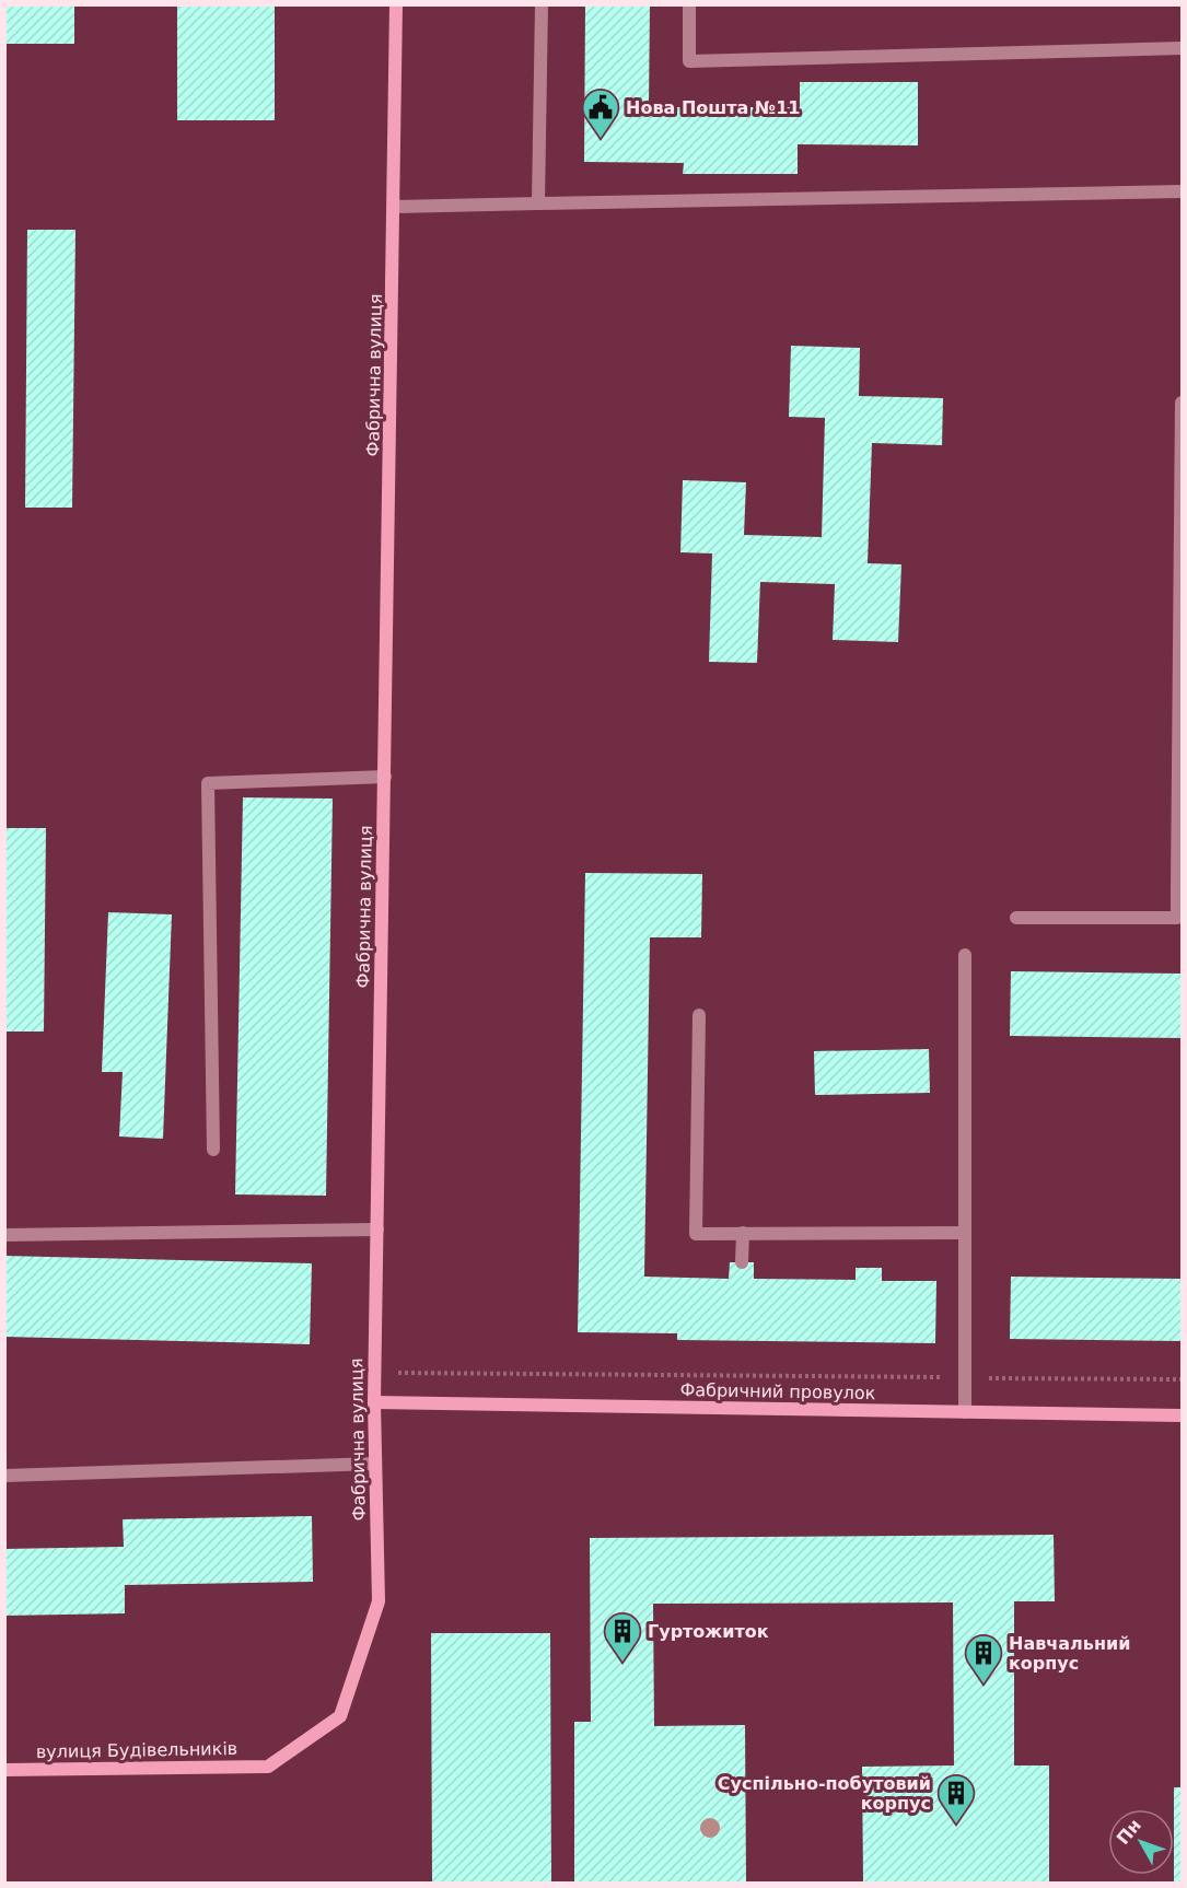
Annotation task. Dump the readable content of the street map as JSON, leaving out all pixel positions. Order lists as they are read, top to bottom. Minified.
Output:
{"streets":{"street":["Фабрична вулиця","Фабричний провулок","вулиця Будівельників"]},"crossings":[["Фабрична вулиця","Фабричний провулок"],["Фабрична вулиця","вулиця Будівельників"]],"places":{"public building":["Нова Пошта №11"],"building":["Гуртожиток","Навчальний корпус","Суспільно-побутовий корпус"]},"north":"top left"}
